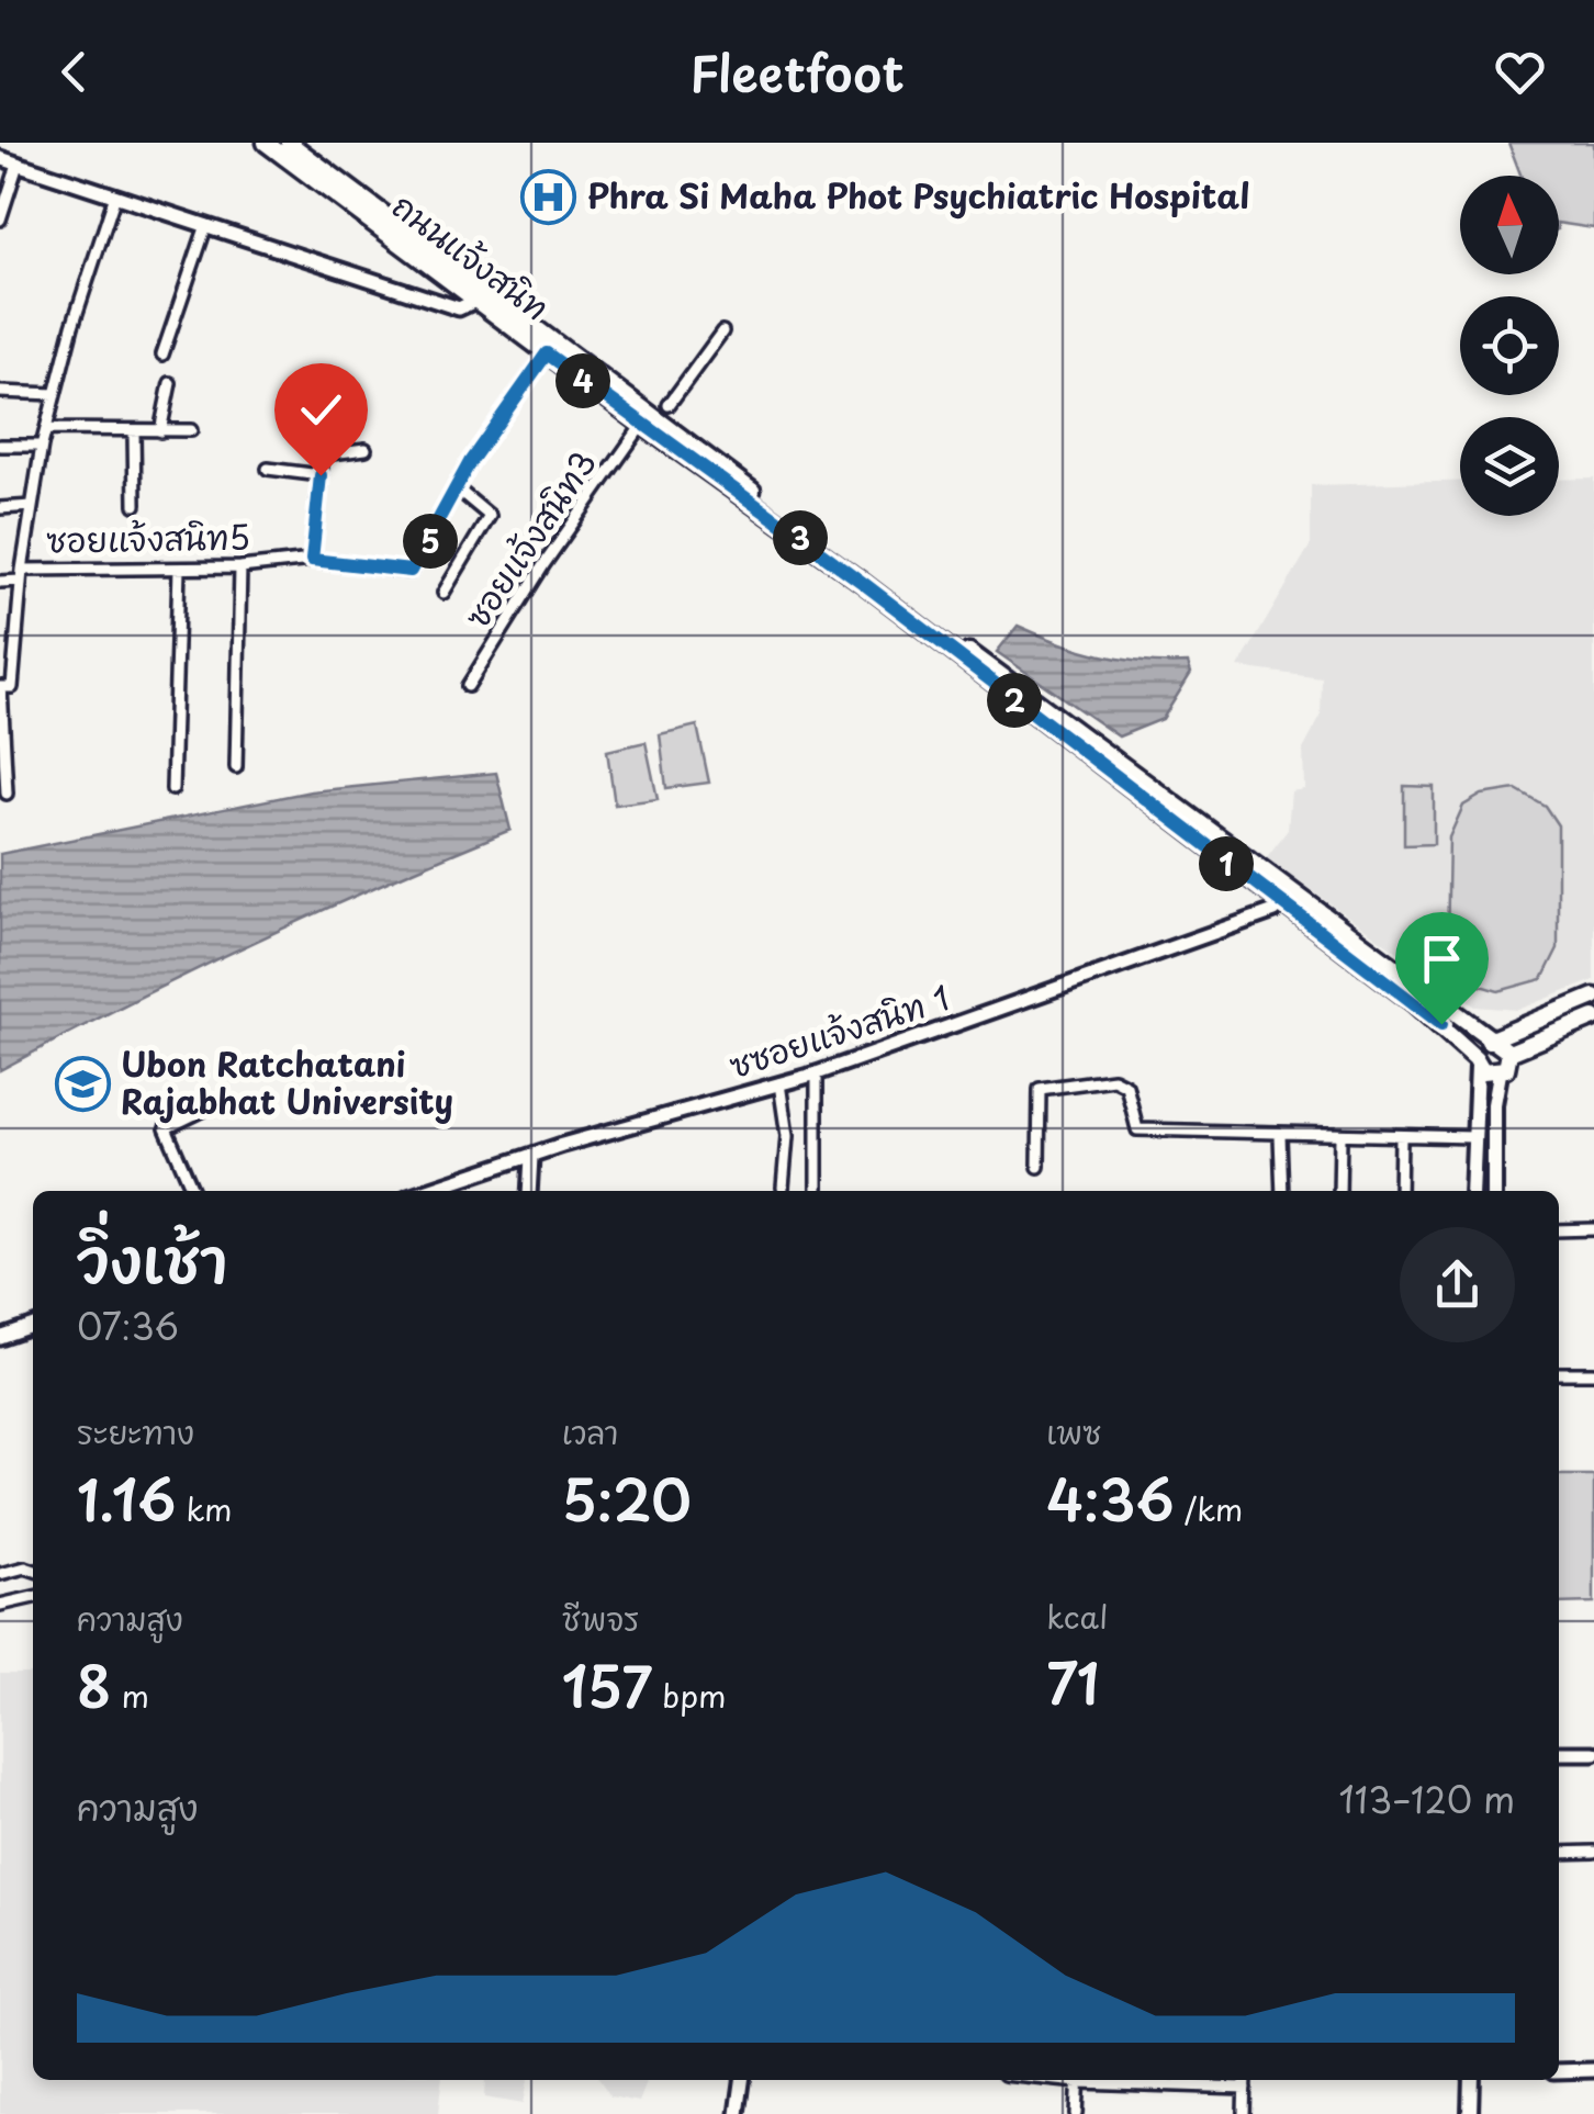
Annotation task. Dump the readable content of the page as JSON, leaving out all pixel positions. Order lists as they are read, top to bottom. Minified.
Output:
{"streets":{"main road":["ถนนแจ้งสนิท"],"street":["ซอยแจ้งสนิท5","ซอยแจ้งสนิท3","ซซอยแจ้งสนิท 1"]},"crossings":[["ถนนแจ้งสนิท","ซอยแจ้งสนิท5"],["ถนนแจ้งสนิท","ซอยแจ้งสนิท3"],["ถนนแจ้งสนิท","ซซอยแจ้งสนิท 1"]],"places":{"hospital":["Phra Si Maha Phot Psychiatric Hospital"],"school or university":["Ubon Ratchatani Rajabhat University"]},"north":"top","page":{"header":"Fleetfoot","pins":["4","3","5","2","1"],"heading":["วิ่งเช้า","07:36"],"stats":[["ระยะทาง","1.16 km"],["เวลา","5:20"],["เพซ","4:36 /km"],["ความสูง","8 m"],["ชีพจร","157 bpm"],["kcal","71"]],"chart":["ความสูง","113–120 m"]}}
